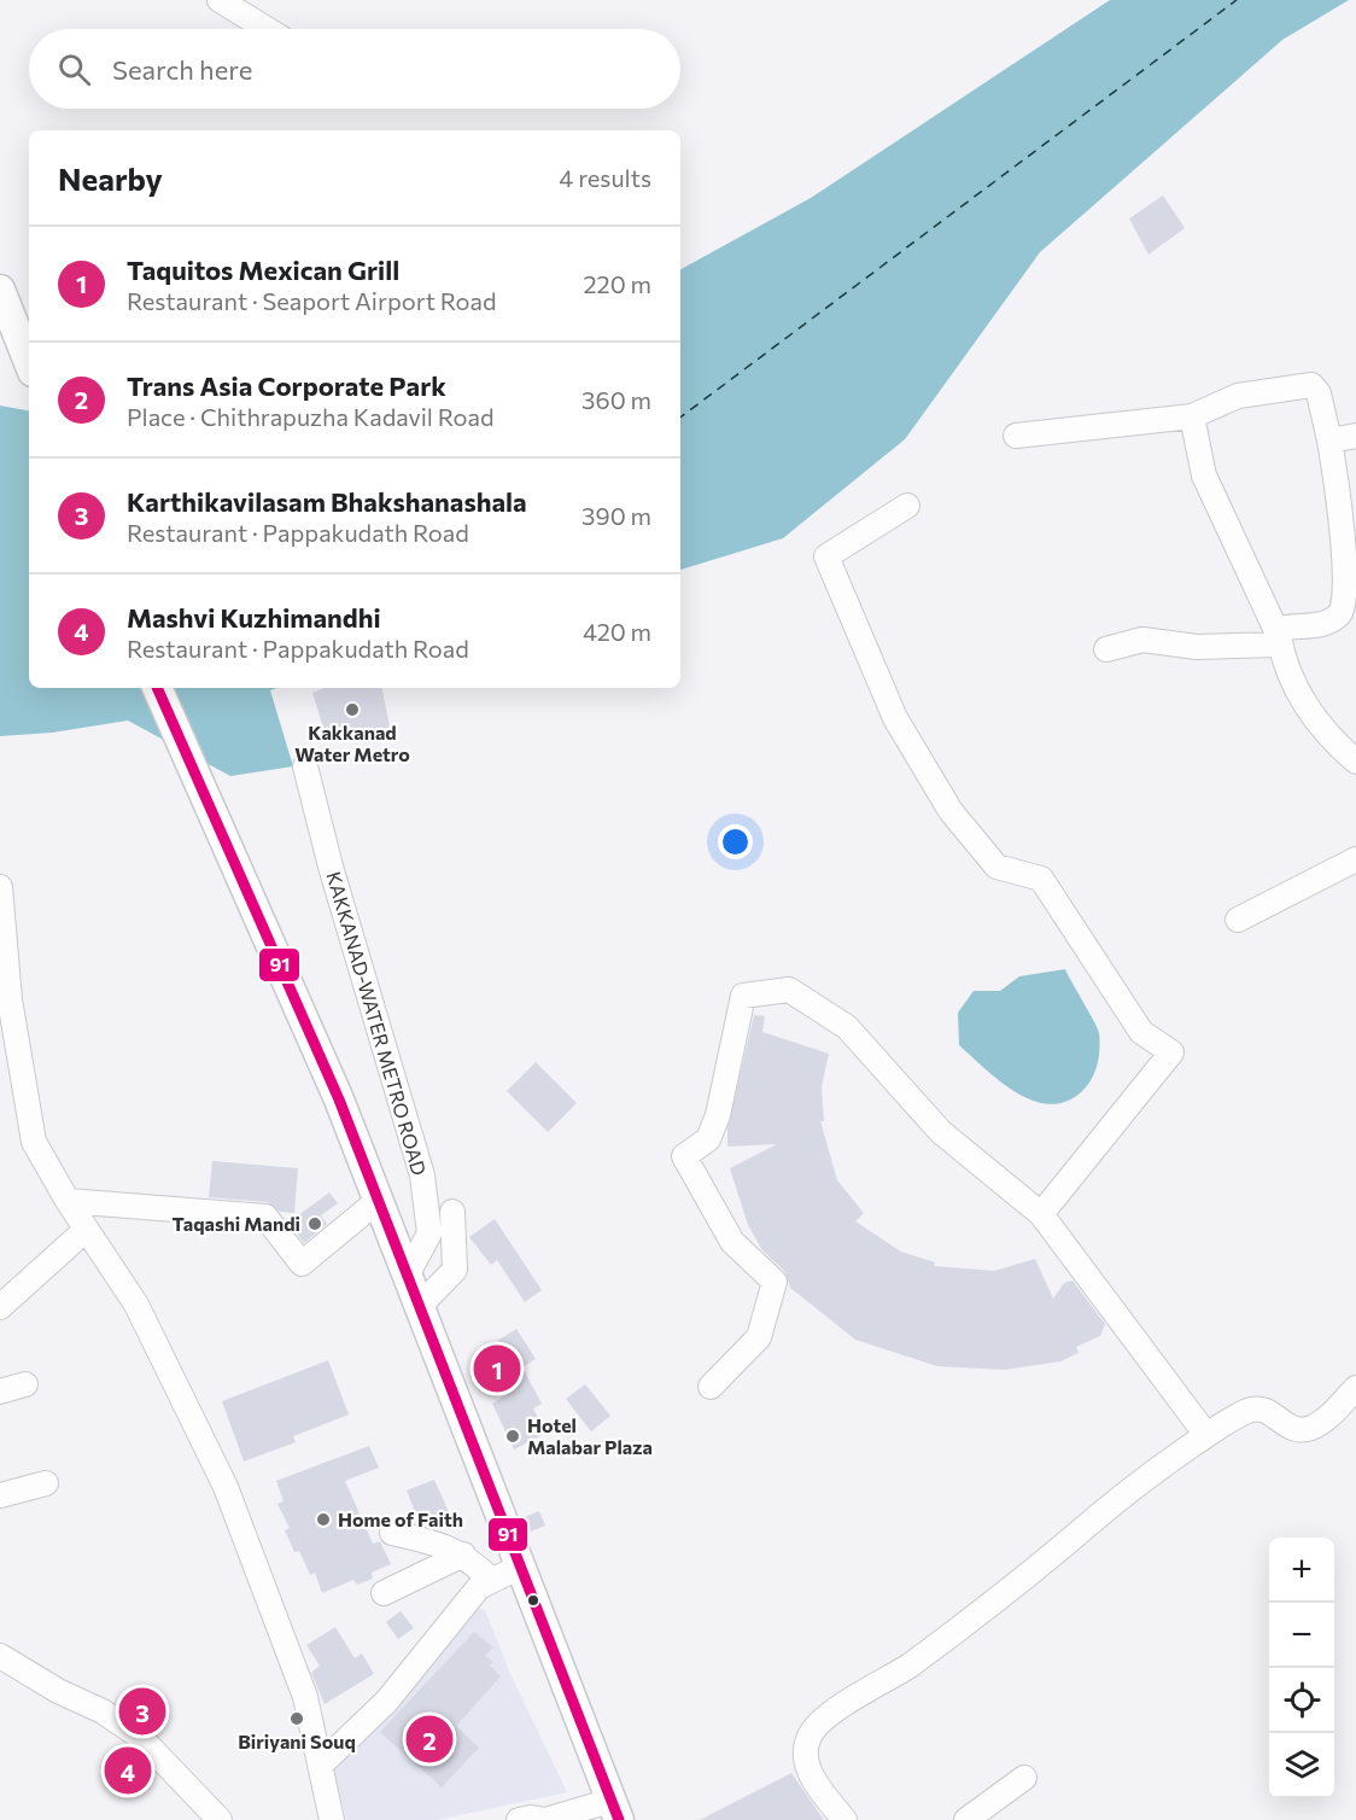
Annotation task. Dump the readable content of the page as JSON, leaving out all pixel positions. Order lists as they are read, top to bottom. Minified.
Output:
{"streets":{"street":["KAKKANAD-WATER METRO ROAD"]},"places":["Kakkanad Water Metro","Taqashi Mandi","Hotel Malabar Plaza","Home of Faith","Biriyani Souq"],"lines":["transit line 91"],"page":{"search":"Search here","heading":["Nearby","4 results"],"list":[{"mark":"1","name":"Taquitos Mexican Grill","note":"Restaurant · Seaport Airport Road","value":"220 m"},{"mark":"2","name":"Trans Asia Corporate Park","note":"Place · Chithrapuzha Kadavil Road","value":"360 m"},{"mark":"3","name":"Karthikavilasam Bhakshanashala","note":"Restaurant · Pappakudath Road","value":"390 m"},{"mark":"4","name":"Mashvi Kuzhimandhi","note":"Restaurant · Pappakudath Road","value":"420 m"}],"pins":["1","3","2","4"],"map_buttons":["+","−"]}}
